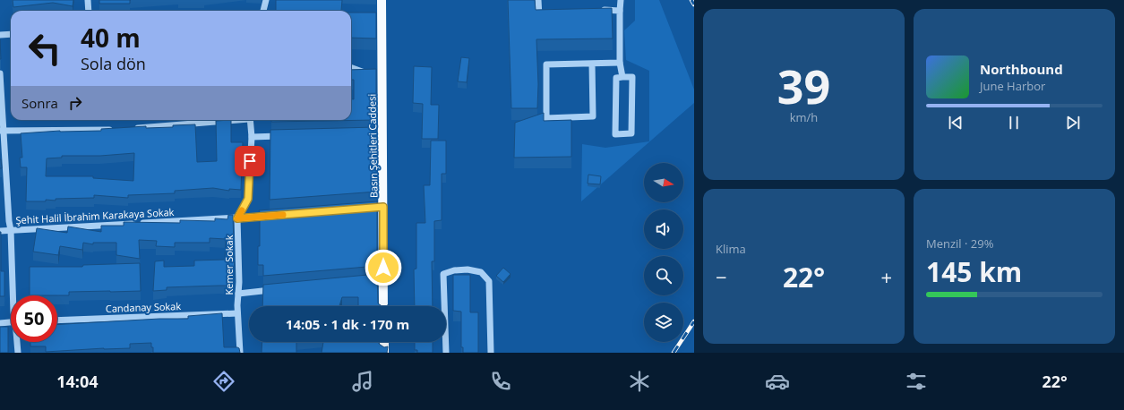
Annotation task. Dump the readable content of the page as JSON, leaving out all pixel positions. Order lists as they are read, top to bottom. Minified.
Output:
{"streets":{"main road":["Basın Şehitleri Caddesi"],"street":["Şehit Halil İbrahim Karakaya Sokak","Kemer Sokak","Candanay Sokak"]},"crossings":[["Şehit Halil İbrahim Karakaya Sokak","Kemer Sokak"],["Kemer Sokak","Candanay Sokak"]],"north":"right","page":{"tile":[["39","km/h"],"Klima",["Menzil · 29%","145 km"]],"turn":["40 m","Sola dön"],"song":["Northbound","June Harbor"],"then":"Sonra","heat":["−","22°","+"],"limit":"50","trip":"14:05 · 1 dk · 170 m","tabs":["14:04","22°"]}}
